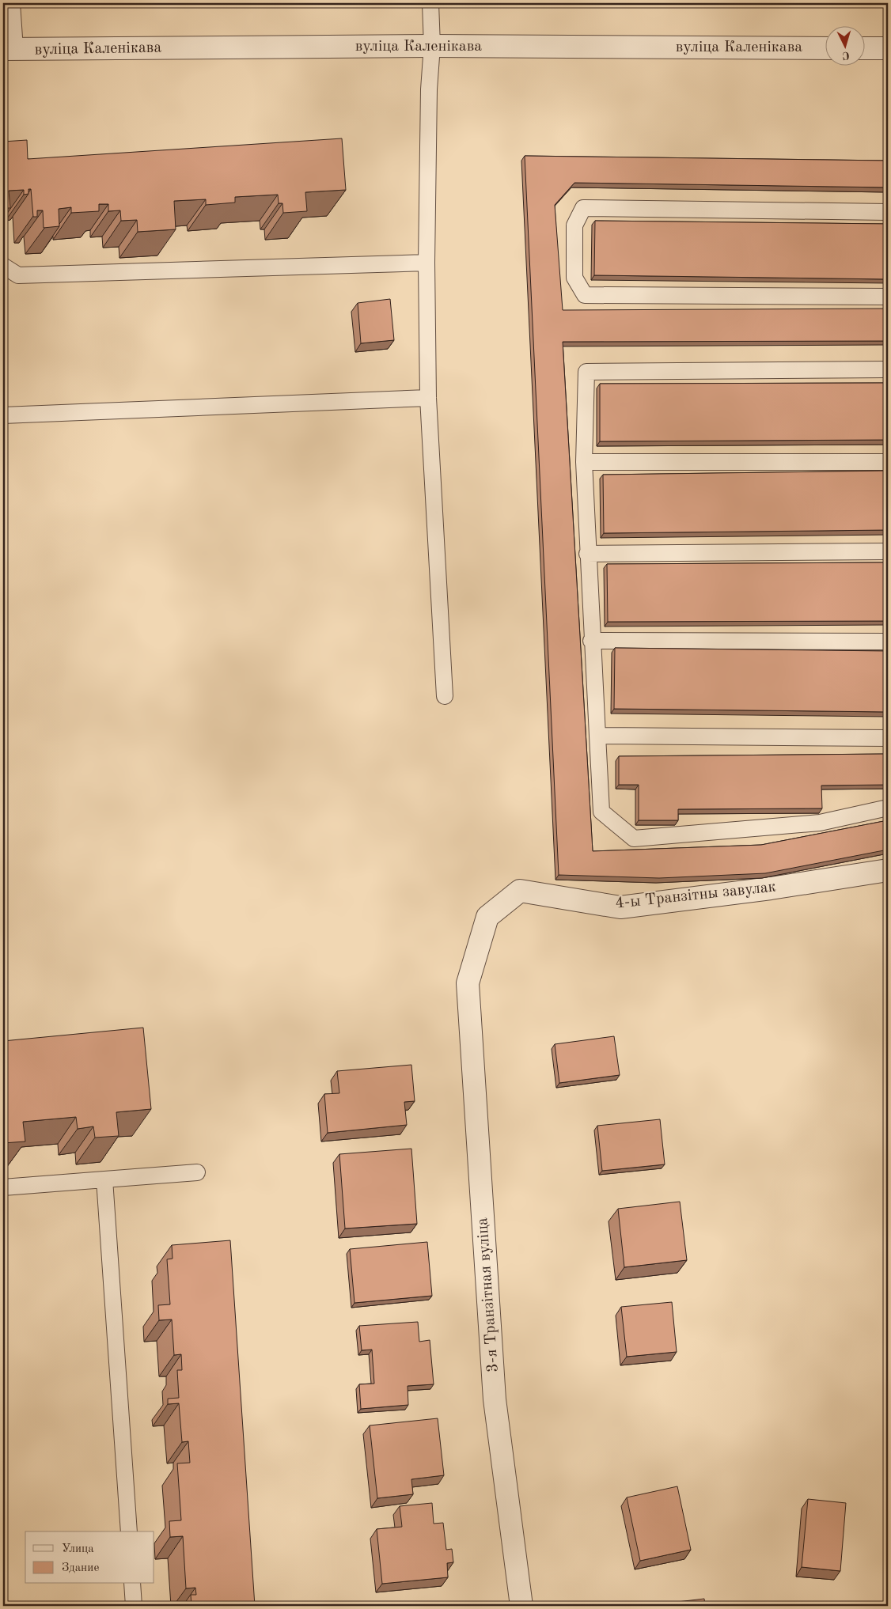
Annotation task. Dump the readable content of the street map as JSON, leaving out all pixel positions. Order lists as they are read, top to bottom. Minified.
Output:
{"streets":{"street":["вуліца Каленікава","4-ы Транзітны завулак","3-я Транзітная вуліца"]},"crossings":[["4-ы Транзітны завулак","3-я Транзітная вуліца"]],"legend":["Улица","Здание"],"north":"bottom"}
